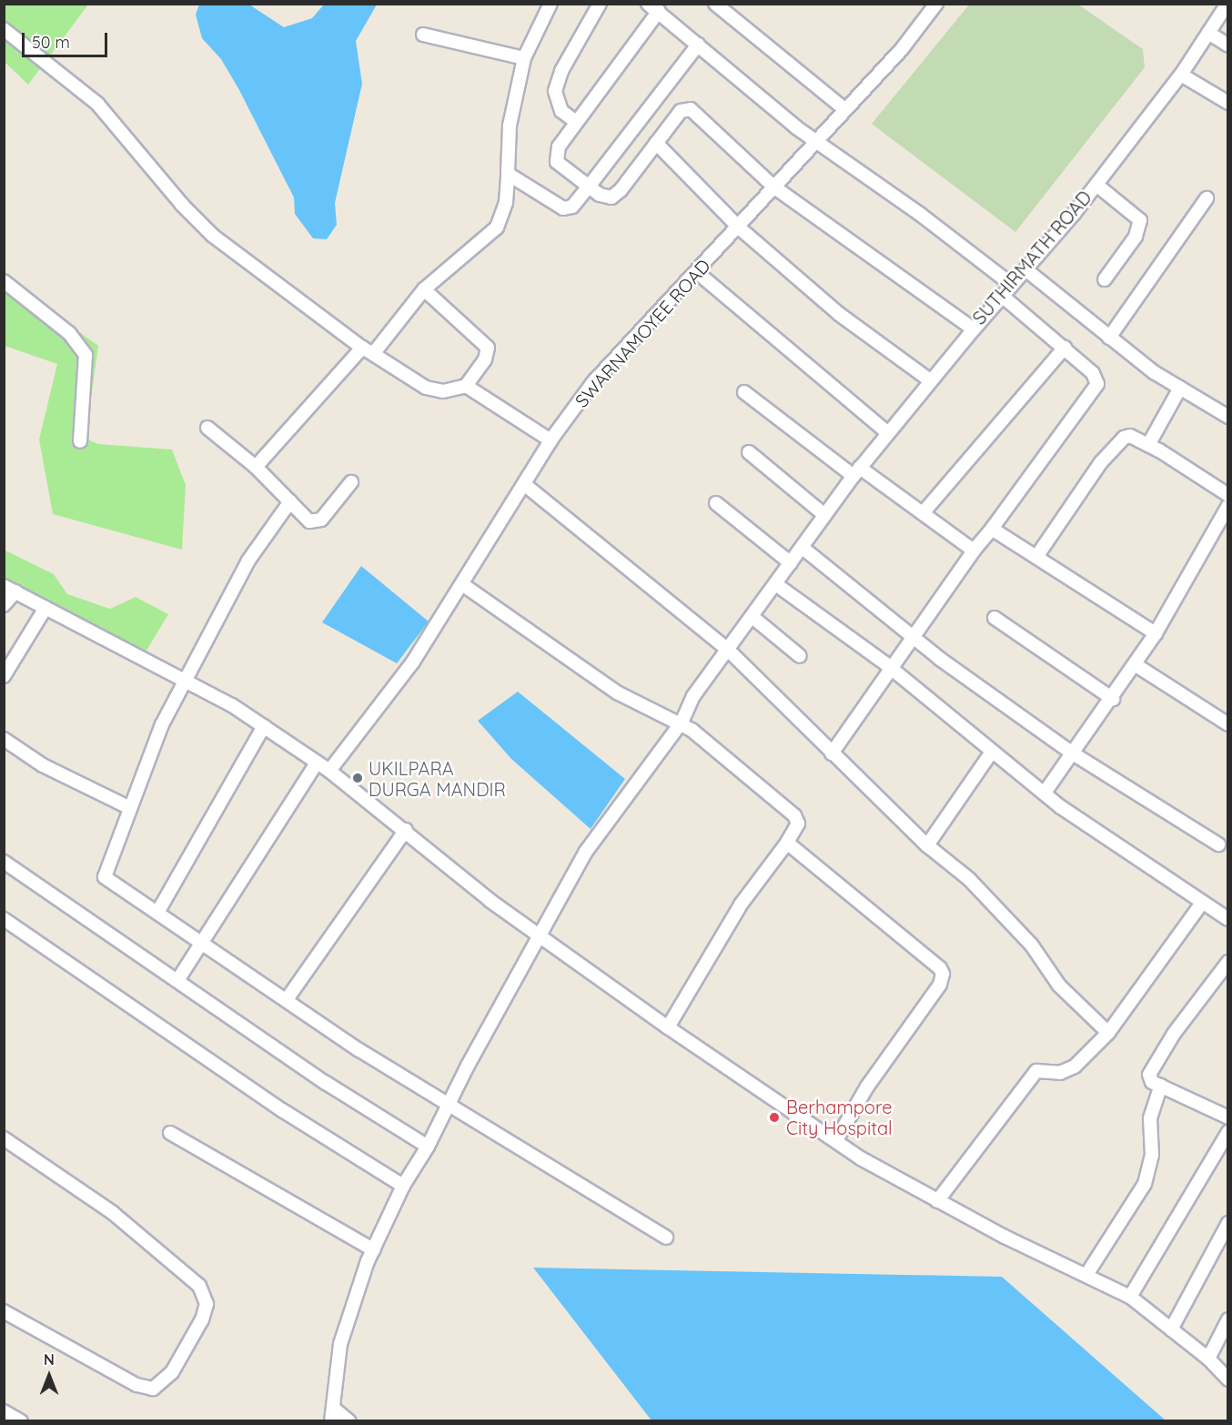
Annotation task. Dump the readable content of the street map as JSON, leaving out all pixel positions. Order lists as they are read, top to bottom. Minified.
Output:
{"streets":{"street":["SUTHIRMATH ROAD","SWARNAMOYEE ROAD"]},"crossings":[["SUTHIRMATH ROAD","SWARNAMOYEE ROAD"]],"places":["UKILPARA DURGA MANDIR","Berhampore City Hospital"],"scale_bar":"50 m","north":"top"}
